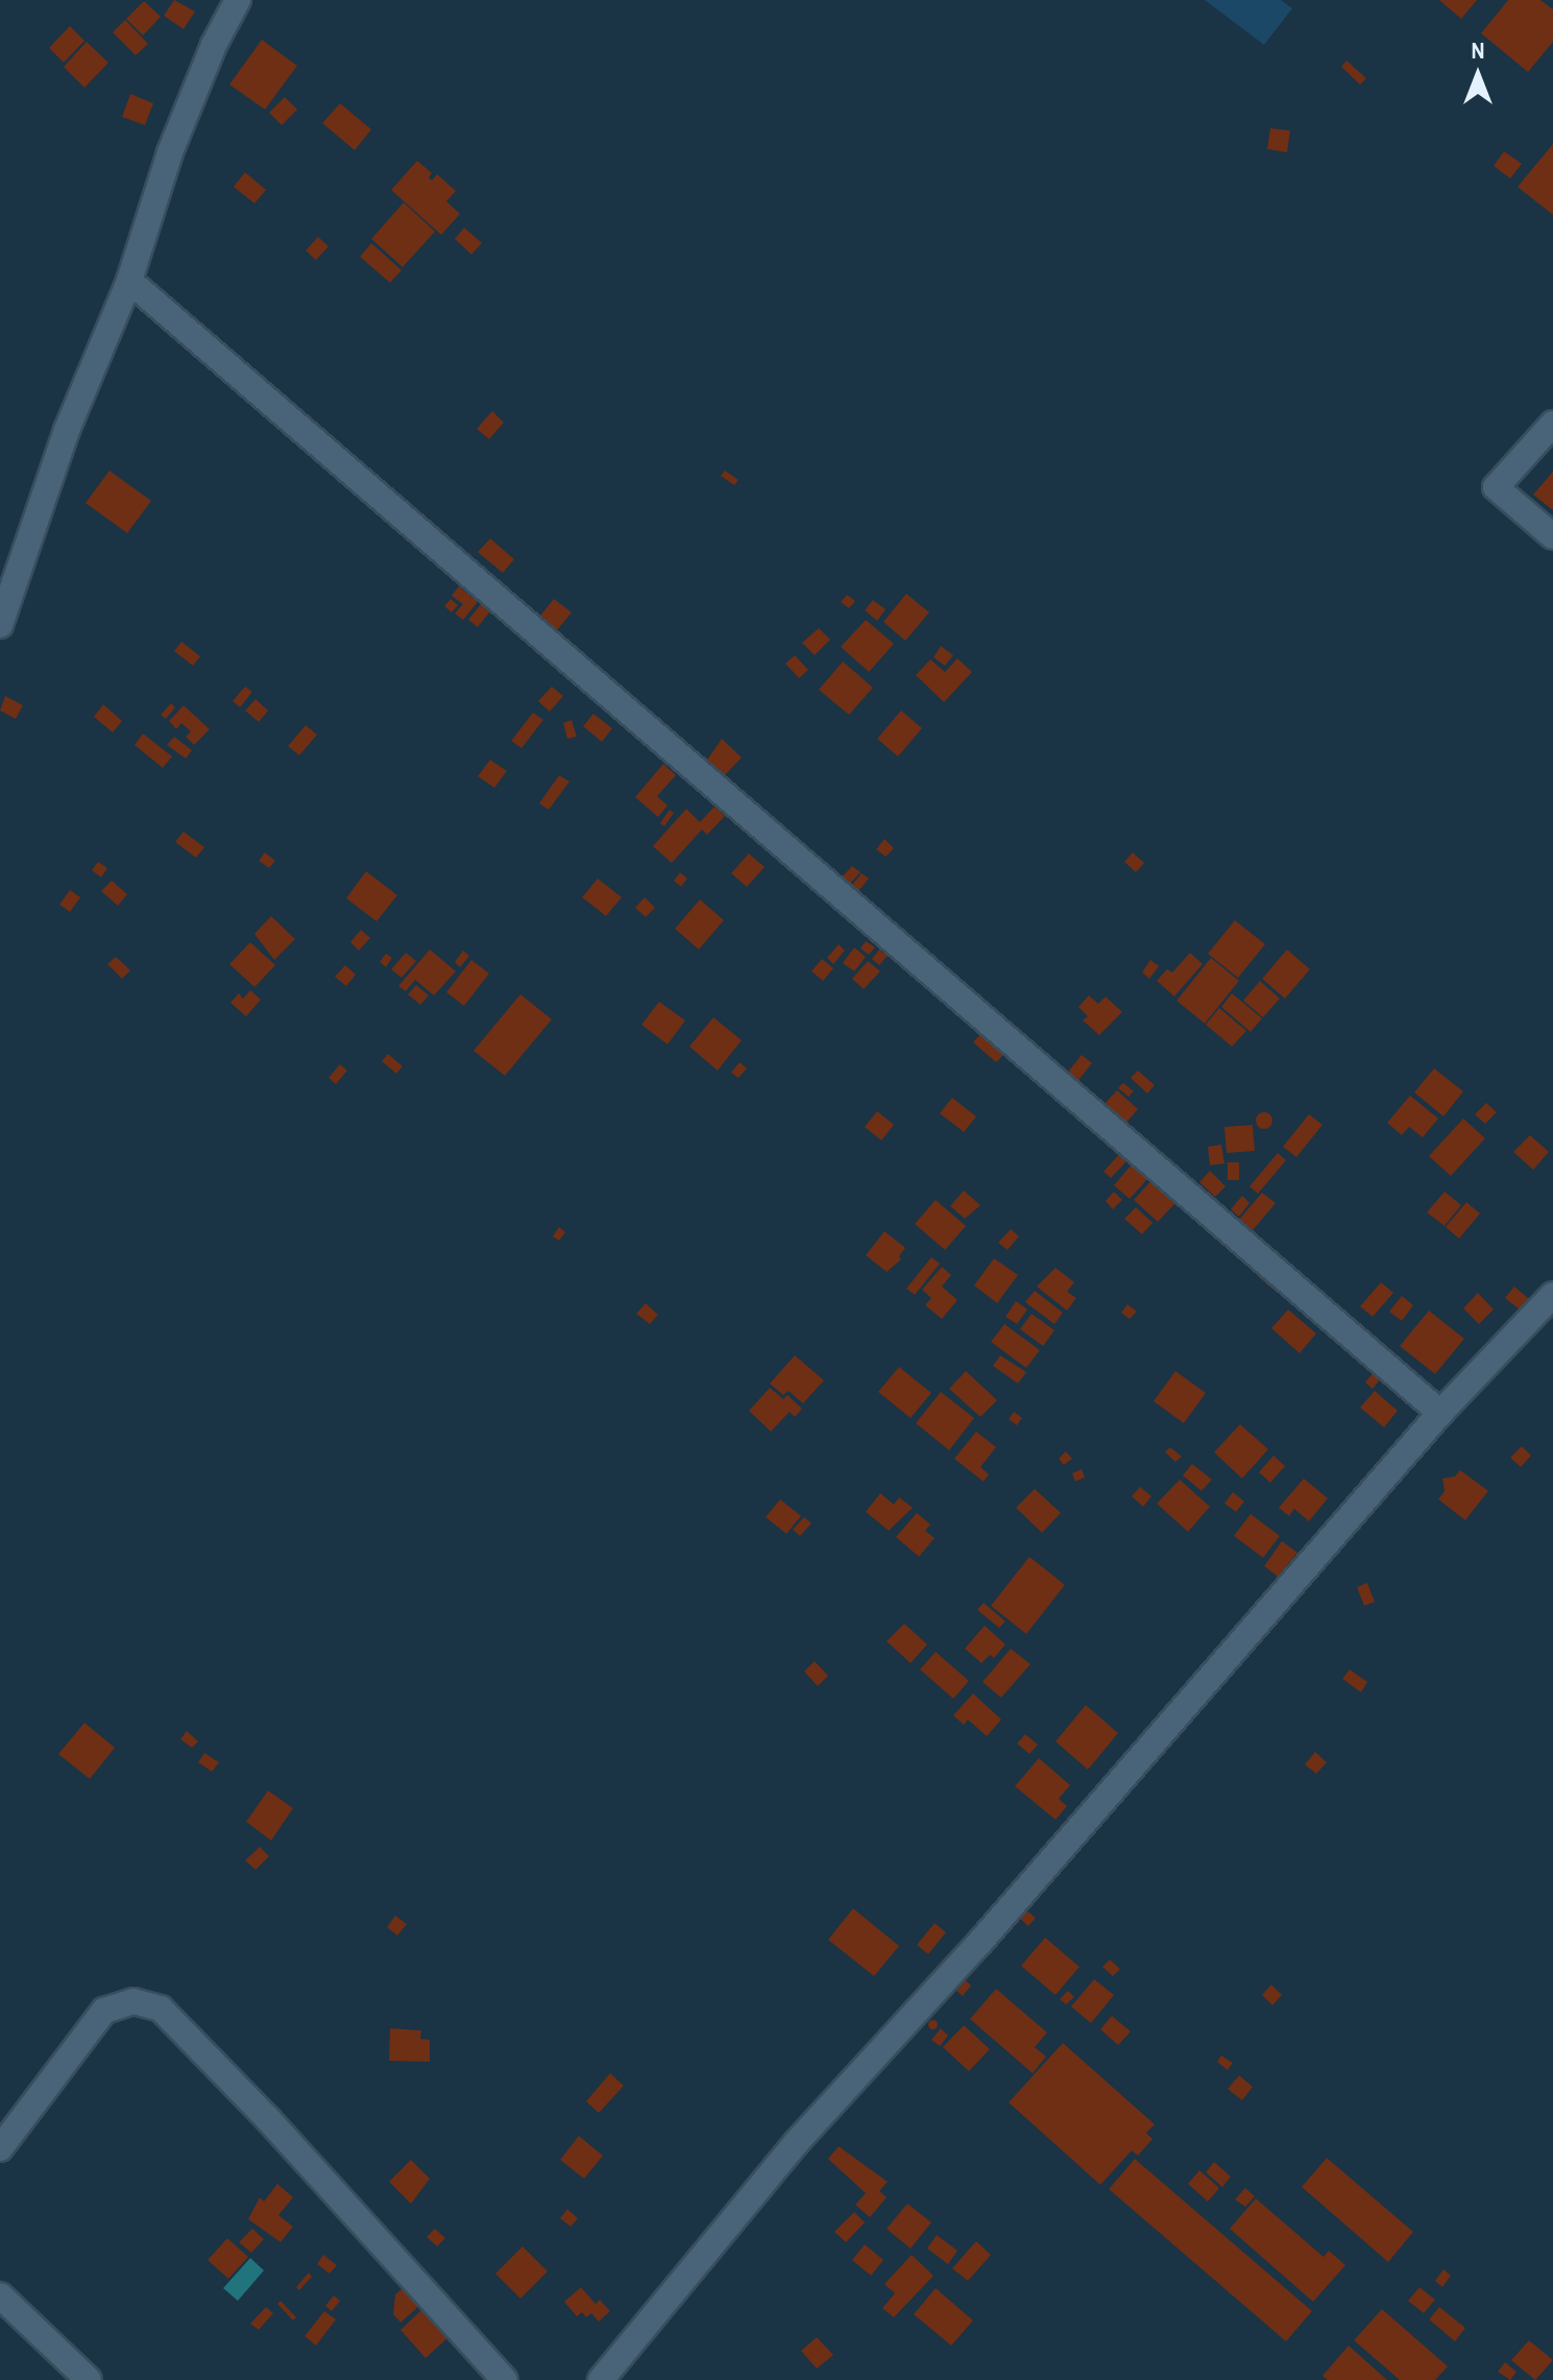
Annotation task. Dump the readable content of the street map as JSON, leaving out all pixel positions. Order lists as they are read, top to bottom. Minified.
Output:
{"north":"top"}
